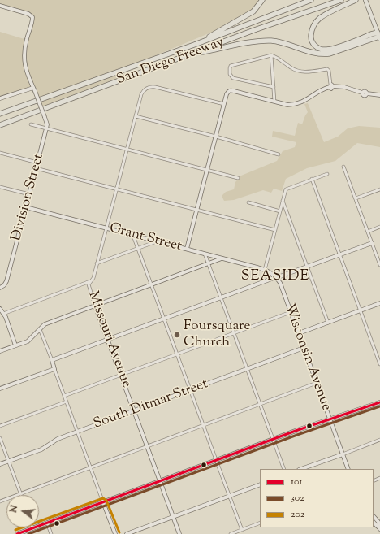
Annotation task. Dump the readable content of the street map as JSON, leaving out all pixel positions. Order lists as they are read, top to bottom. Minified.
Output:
{"streets":{"highway":["San Diego Freeway"],"street":["Division Street","Grant Street","Missouri Avenue","Wisconsin Avenue","South Ditmar Street"]},"crossings":[["Division Street","Grant Street"],["Grant Street","Missouri Avenue"],["Missouri Avenue","South Ditmar Street"],["Wisconsin Avenue","South Ditmar Street"]],"districts":["SEASIDE"],"places":["Foursquare Church"],"lines":["transit line 101","transit line 302","transit line 202"],"legend":["101","302","202"],"north":"left"}
